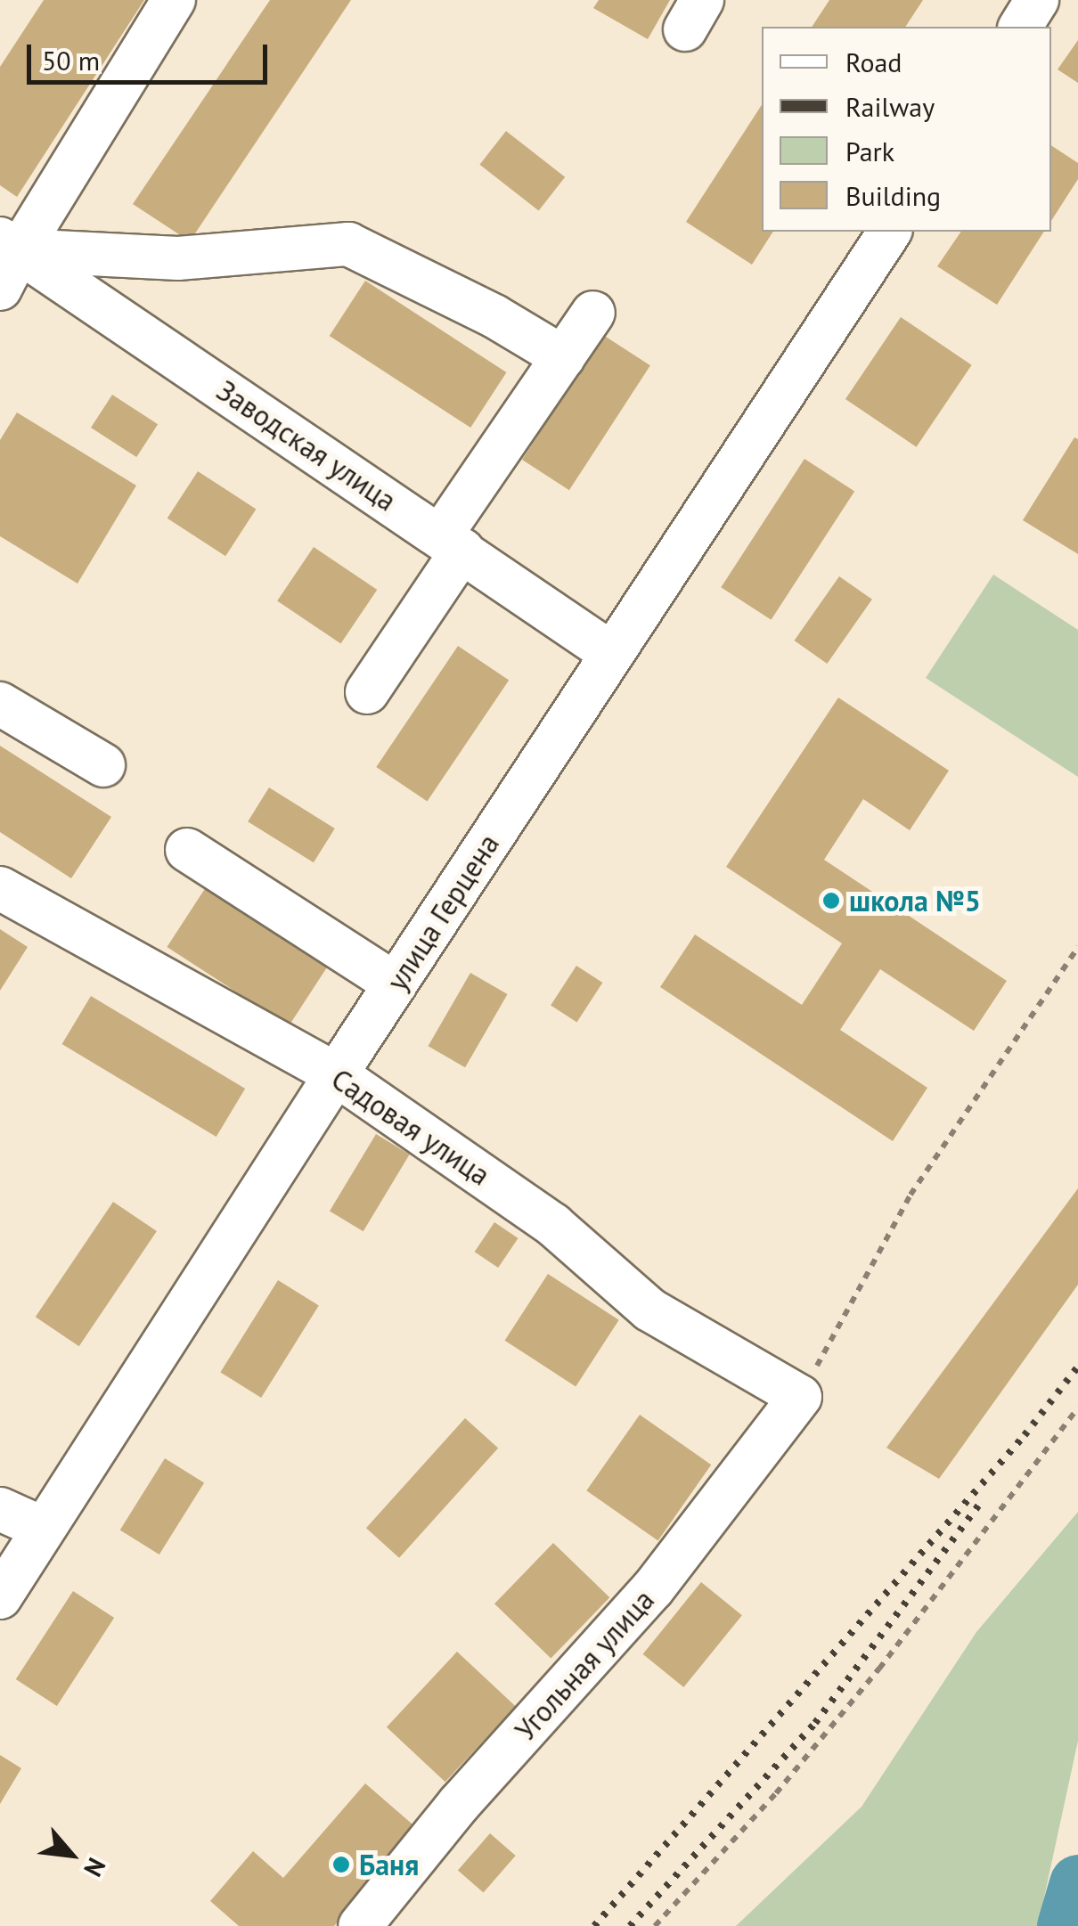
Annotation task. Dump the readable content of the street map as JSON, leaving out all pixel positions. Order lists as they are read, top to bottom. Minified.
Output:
{"streets":{"street":["Заводская улица","улица Герцена","Садовая улица","Угольная улица"]},"crossings":[["Заводская улица","улица Герцена"],["улица Герцена","Садовая улица"],["Садовая улица","Угольная улица"]],"places":["школа №5","Баня"],"legend":["Road","Railway","Park","Building"],"scale_bar":"50 m","north":"bottom right"}
